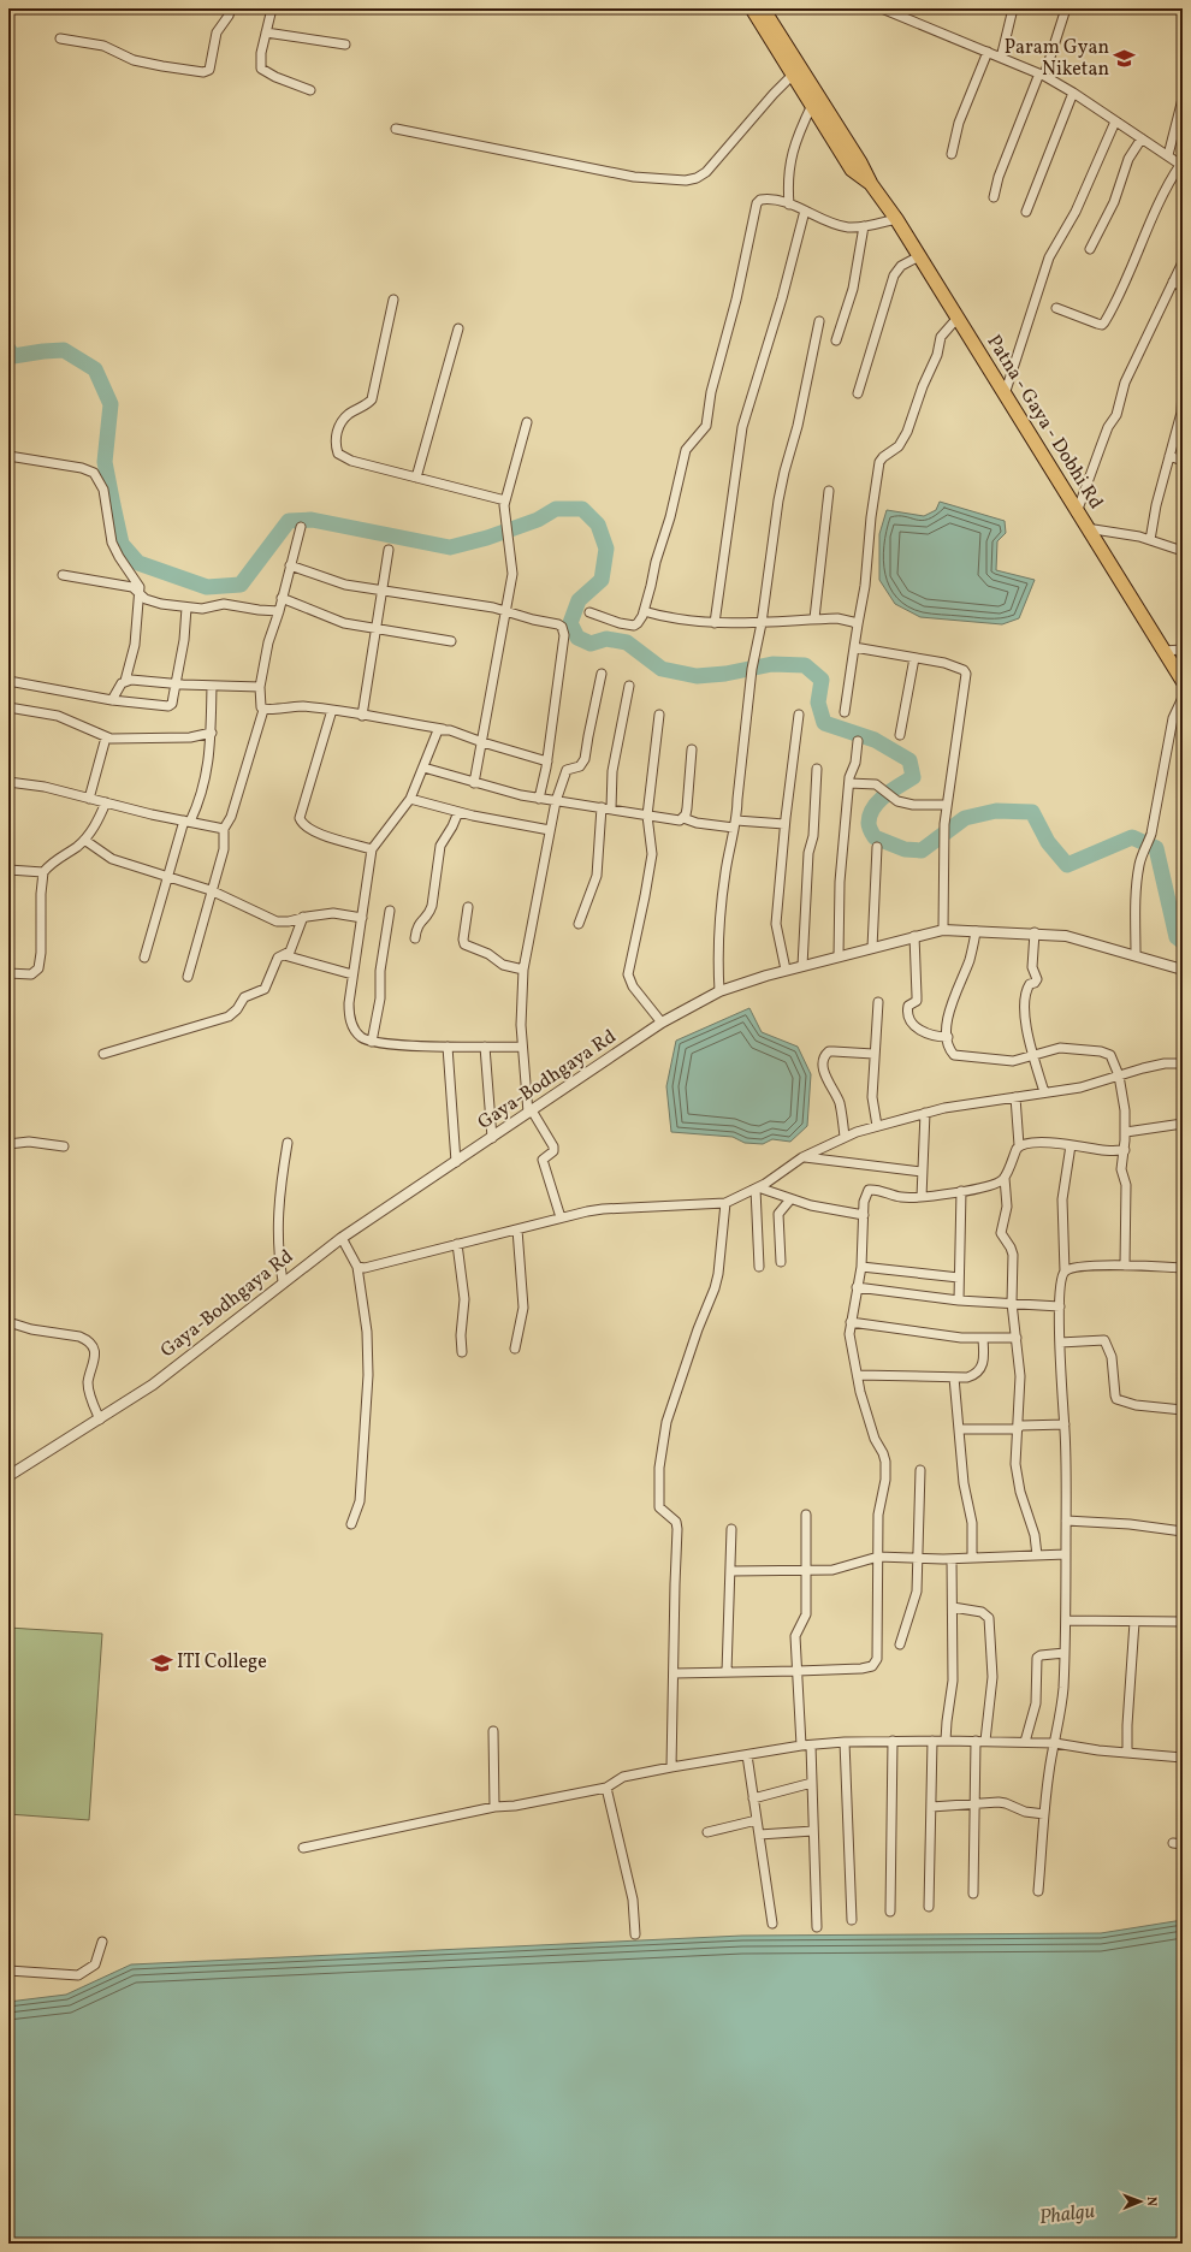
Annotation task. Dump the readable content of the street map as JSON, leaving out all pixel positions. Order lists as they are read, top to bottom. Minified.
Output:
{"streets":{"main road":["Patna - Gaya - Dobhi Rd"],"street":["Gaya-Bodhgaya Rd"]},"water":["Phalgu"],"places":{"school or university":["Param Gyan Niketan","ITI College"]},"north":"right"}
